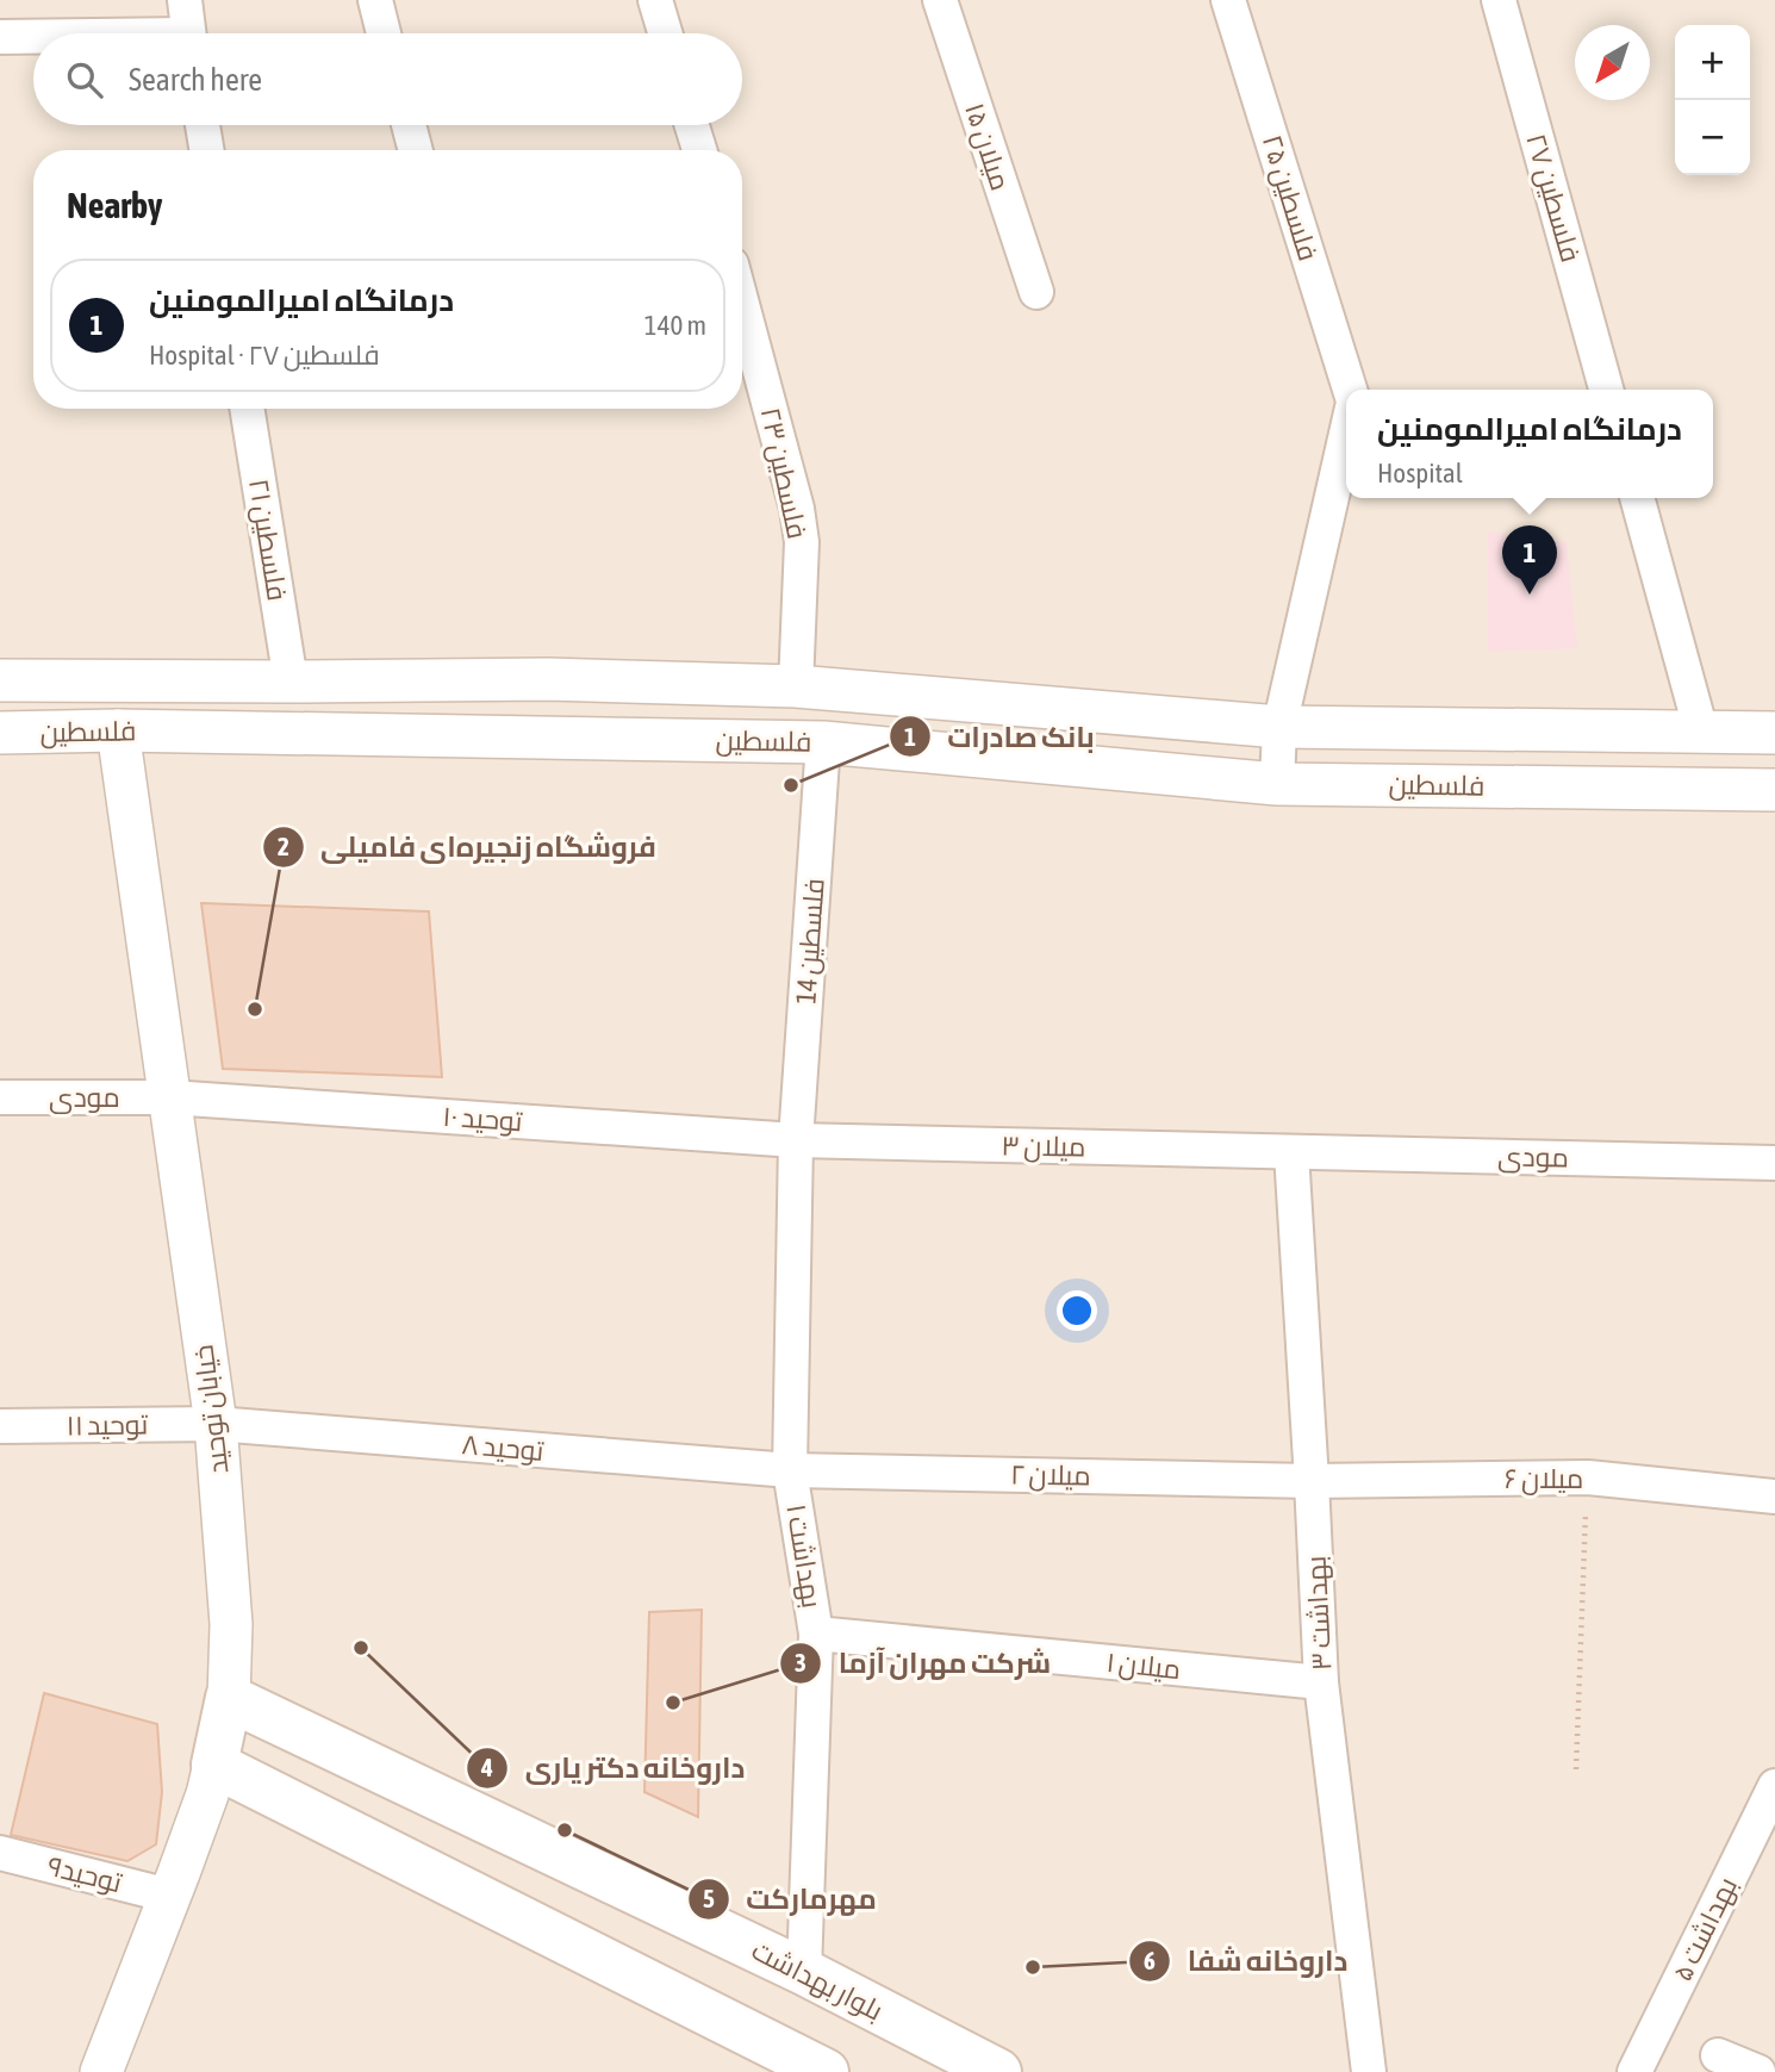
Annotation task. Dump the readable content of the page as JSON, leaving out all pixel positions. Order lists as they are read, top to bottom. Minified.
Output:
{"streets":{"main road":["خیابان توحید","بلوار بهداشت"],"street":["میلان ۱۵","فلسطین ۲۵","فلسطین ۲۷","فلسطین ۲۳","فلسطین ۲۱","فلسطین","فلسطین 14","مودی","توحید ۱۰","میلان ۳","توحید ۱۱","توحید ۸","میلان ۲","میلان ۶","بهداشت ۱","بهداشت ۳","میلان ۱","توحید۹","بهداشت ۵"]},"crossings":[["فلسطین ۲۳","فلسطین"],["فلسطین ۲۱","فلسطین"],["فلسطین","فلسطین 14"],["فلسطین","خیابان توحید"],["فلسطین 14","توحید ۱۰"],["فلسطین 14","میلان ۳"],["فلسطین 14","بهداشت ۱"],["مودی","توحید ۱۰"],["مودی","میلان ۳"],["مودی","خیابان توحید"],["مودی","بهداشت ۳"],["توحید ۱۰","میلان ۳"],["توحید ۱۰","خیابان توحید"],["توحید ۱۰","بهداشت ۱"],["میلان ۳","بهداشت ۱"],["میلان ۳","بهداشت ۳"],["خیابان توحید","توحید ۱۱"],["خیابان توحید","توحید ۸"],["خیابان توحید","توحید۹"],["خیابان توحید","بلوار بهداشت"],["توحید ۱۱","توحید ۸"],["توحید ۸","میلان ۲"],["توحید ۸","بهداشت ۱"],["میلان ۲","میلان ۶"],["میلان ۲","بهداشت ۱"],["میلان ۲","بهداشت ۳"],["میلان ۶","بهداشت ۳"],["بهداشت ۱","میلان ۱"],["بهداشت ۱","بلوار بهداشت"],["بهداشت ۳","میلان ۱"]],"places":["بانک صادرات","فروشگاه زنجیره‌ای فامیلی","داروخانه دکتر یاری","شرکت مهران آزما","مهرمارکت","داروخانه شفا"],"north":"bottom left","page":{"map_buttons":["+","−"],"search":"Search here","heading":"Nearby","list":[{"mark":"1","name":"درمانگاه امیرالمومنین","note":"Hospital · فلسطین ۲۷","value":"140 m"}],"popup":["درمانگاه امیرالمومنین","Hospital"],"pins":"1"}}
